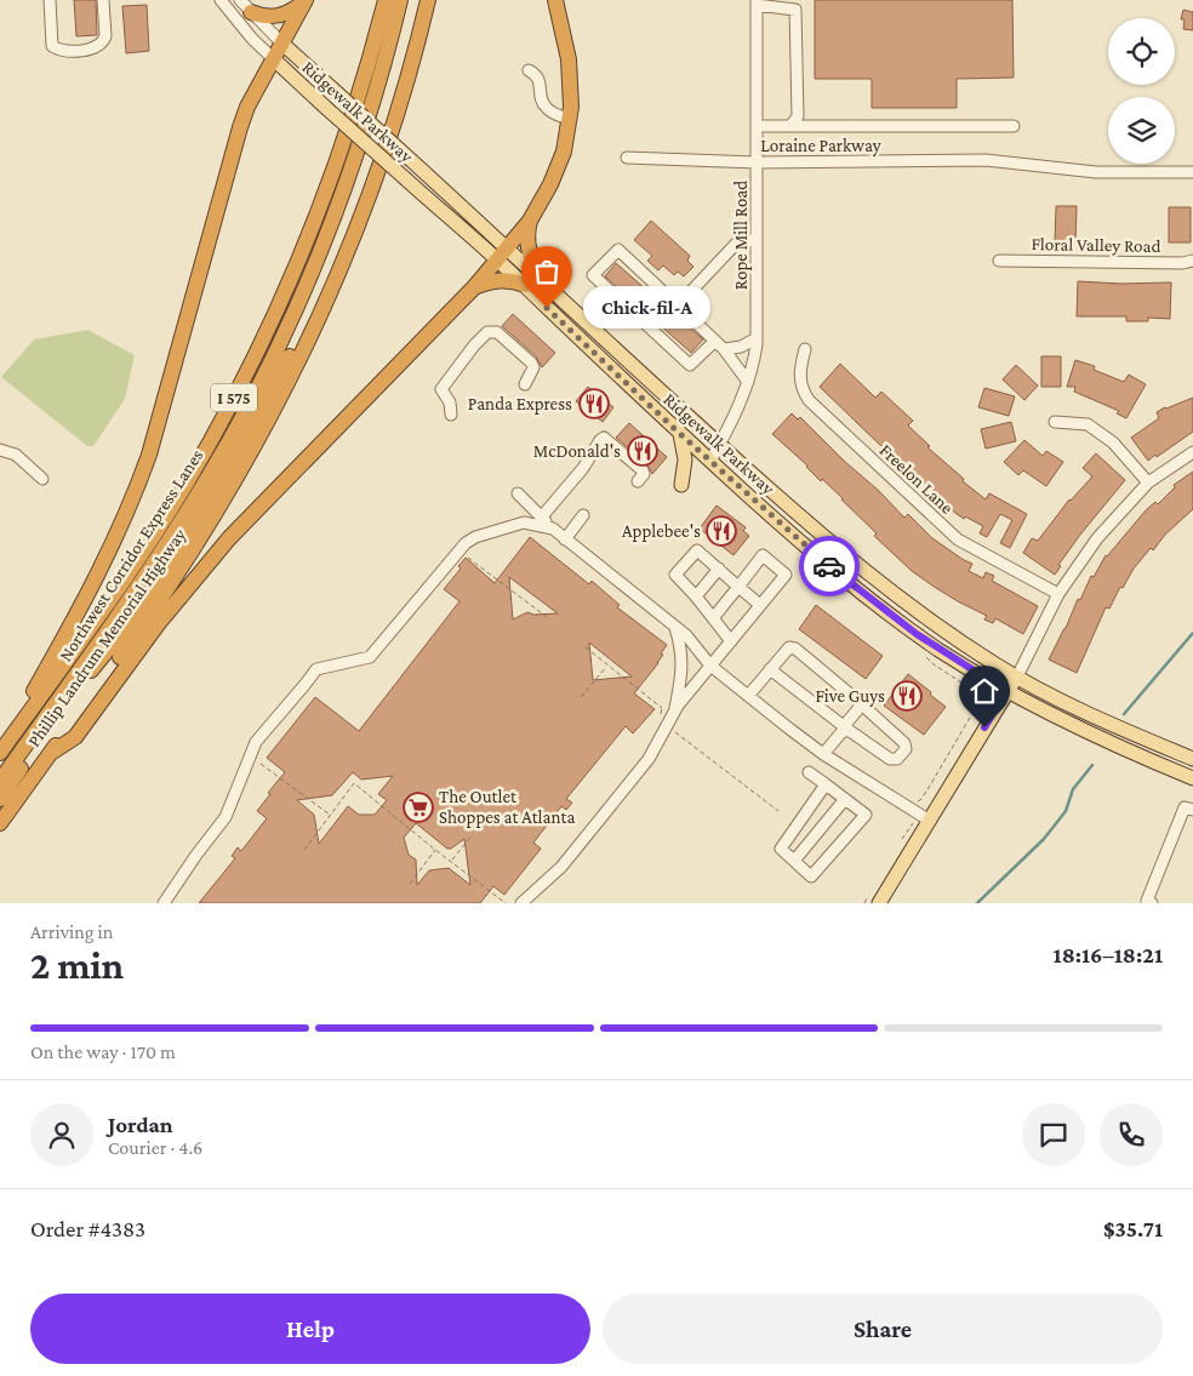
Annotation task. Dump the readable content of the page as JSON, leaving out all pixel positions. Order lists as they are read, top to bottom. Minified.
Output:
{"streets":{"highway":["I 575","Northwest Corridor Express Lanes","Phillip Landrum Memorial Highway"],"main road":["Ridgewalk Parkway"],"street":["Loraine Parkway","Rope Mill Road","Floral Valley Road","Freelon Lane"]},"crossings":[["Ridgewalk Parkway","Rope Mill Road"],["Loraine Parkway","Rope Mill Road"]],"places":{"other":["Chick-fil-A"],"restaurant":["Panda Express","McDonald's","Applebee's","Five Guys"],"supermarket":["The Outlet Shoppes at Atlanta"]},"page":{"bubble":"Chick-fil-A","heading":["2 min","Arriving in","18:16–18:21"],"panel":["Jordan","Courier · 4.6","Order #4383","$35.71"],"bar":"On the way · 170 m","buttons":["Help","Share"]}}
